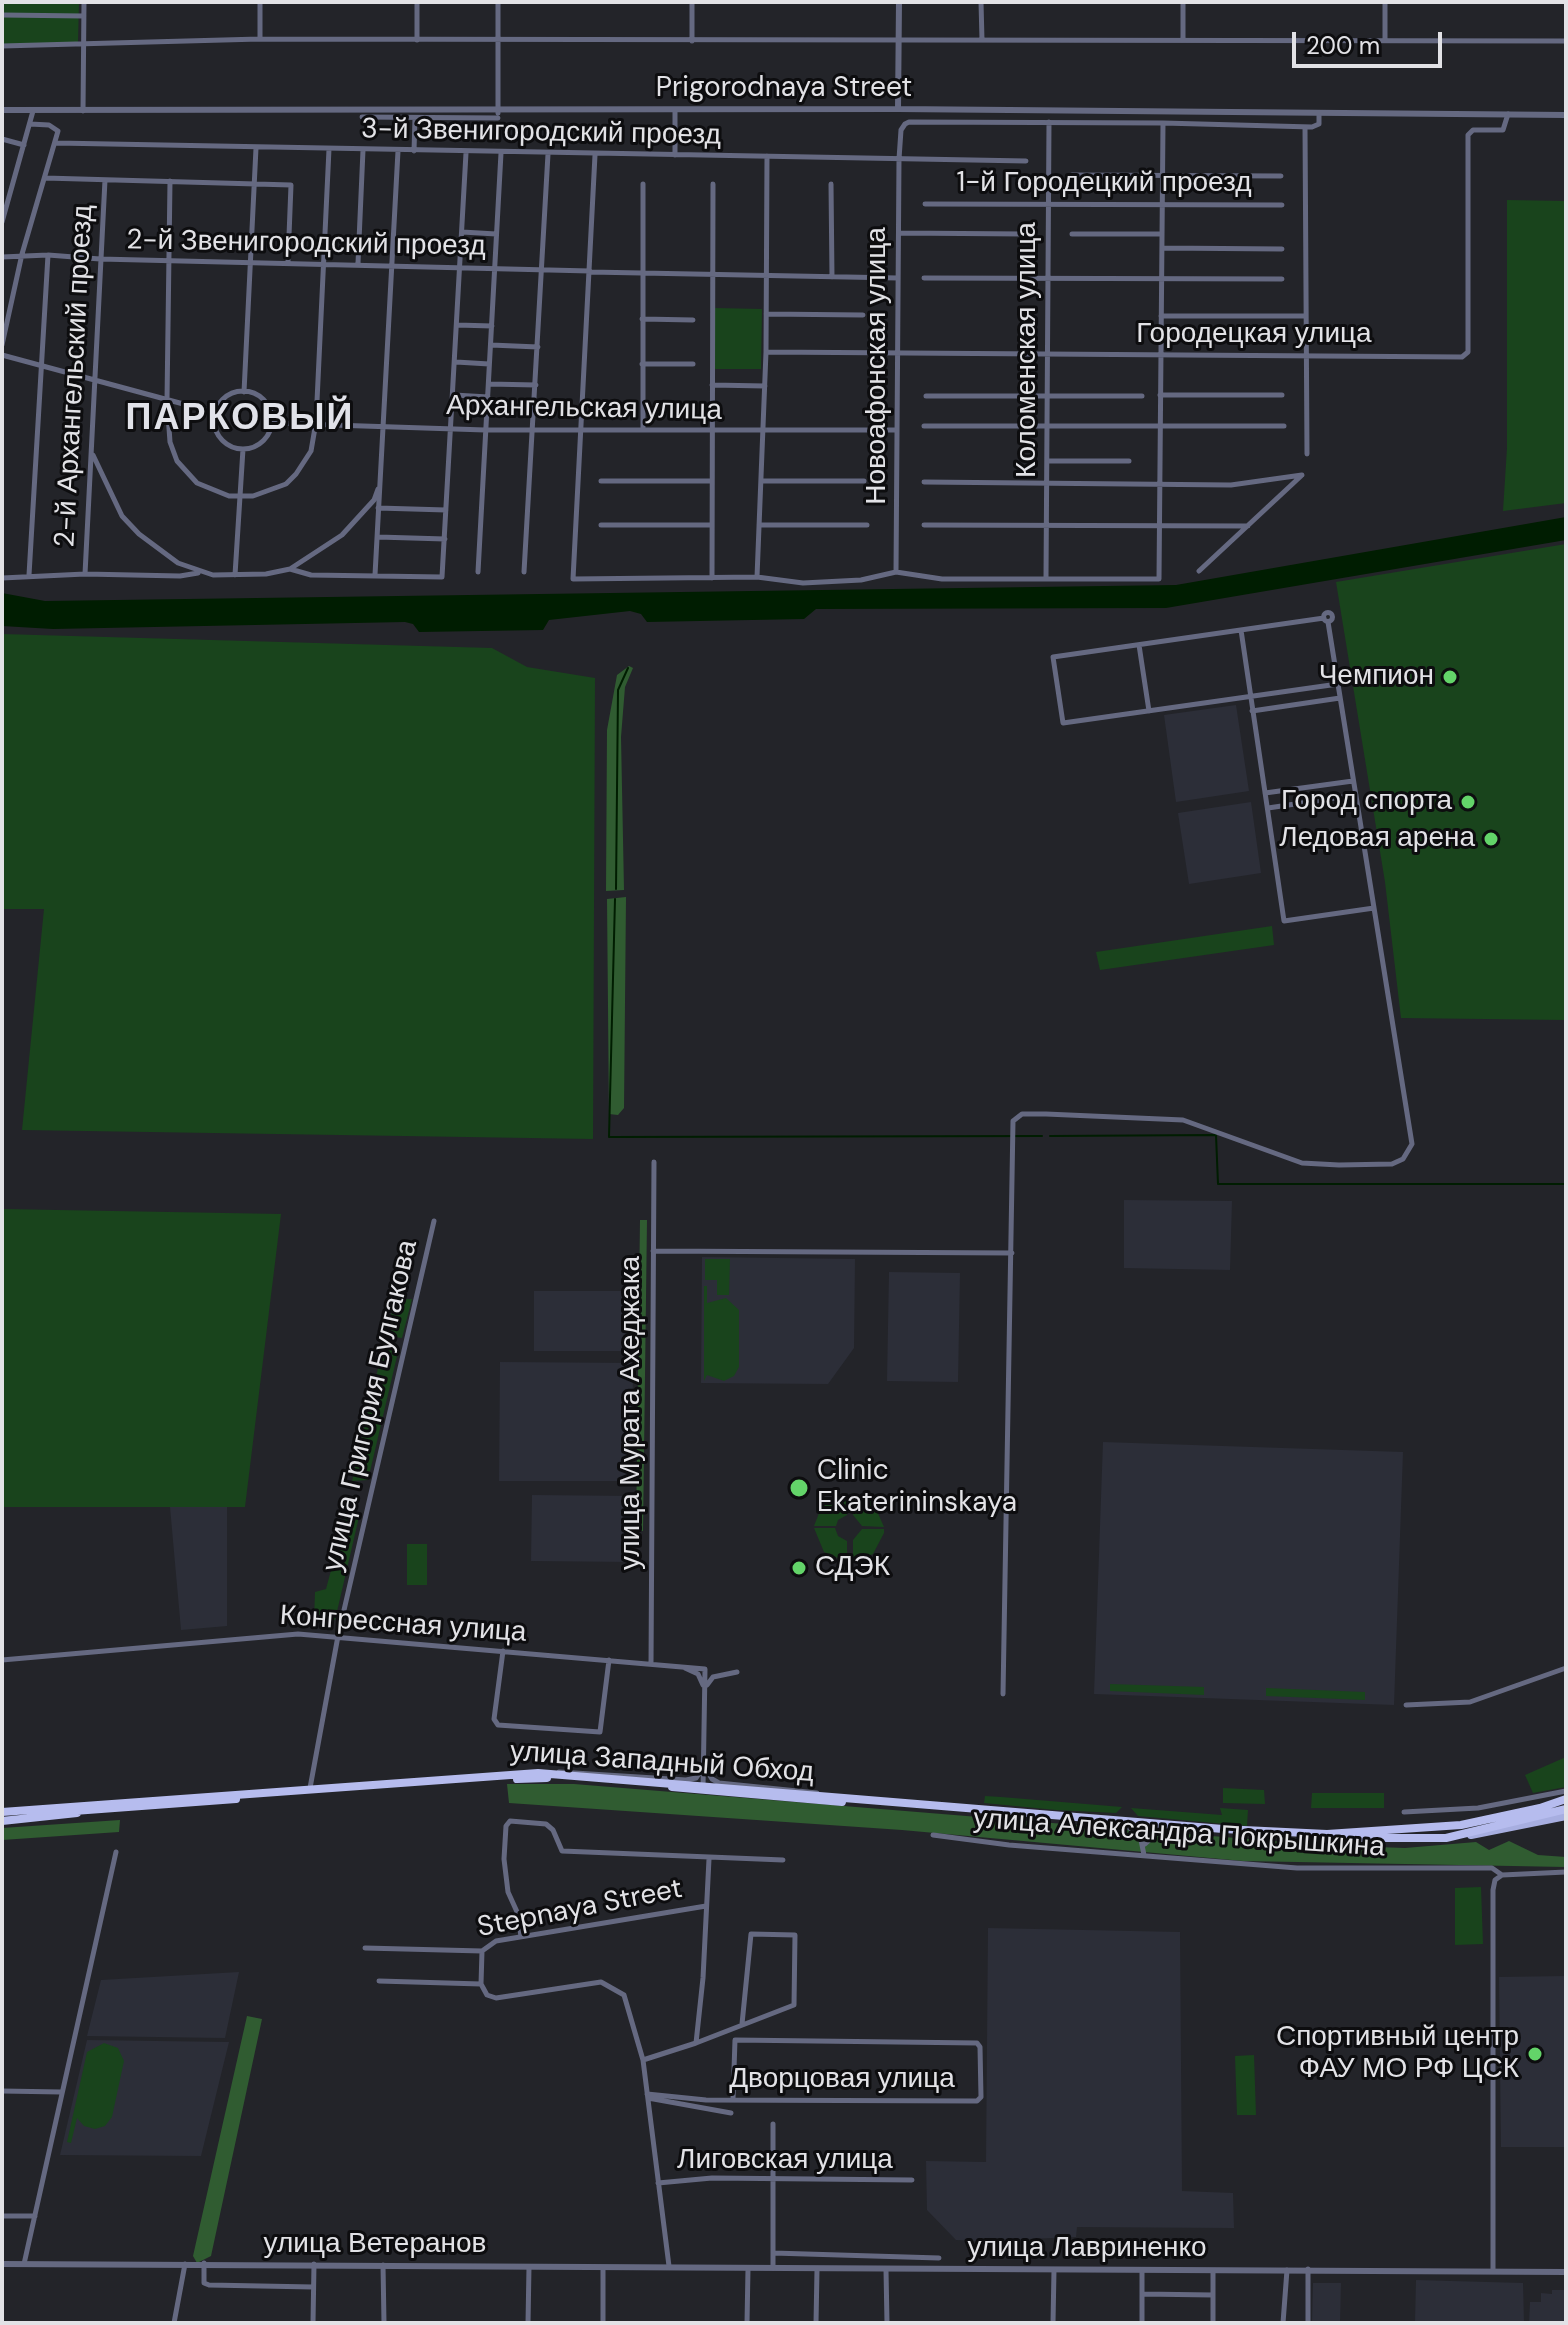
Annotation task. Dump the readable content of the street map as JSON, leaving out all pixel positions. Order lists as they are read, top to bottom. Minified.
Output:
{"streets":{"highway":["улица Западный Обход"],"street":["Prigorodnaya Street","3-й Звенигородский проезд","1-й Городецкий проезд","2-й Звенигородский проезд","Городецкая улица","Коломенская улица","Новоафонская улица","2-й Архангельский проезд","Архангельская улица","улица Григория Булгакова","улица Мурата Ахеджака","Конгрессная улица","улица Александра Покрышкина","Stepnaya Street","Дворцовая улица","Лиговская улица","улица Ветеранов","улица Лавриненко"]},"crossings":[["Prigorodnaya Street","Городецкая улица"],["3-й Звенигородский проезд","Новоафонская улица"],["1-й Городецкий проезд","Коломенская улица"],["2-й Звенигородский проезд","Новоафонская улица"],["2-й Звенигородский проезд","2-й Архангельский проезд"],["Городецкая улица","Коломенская улица"],["Городецкая улица","Новоафонская улица"],["Новоафонская улица","Архангельская улица"],["улица Григория Булгакова","Конгрессная улица"],["улица Григория Булгакова","улица Западный Обход"],["улица Мурата Ахеджака","Конгрессная улица"],["Stepnaya Street","Дворцовая улица"],["Stepnaya Street","Лиговская улица"],["Stepnaya Street","улица Ветеранов"],["улица Ветеранов","улица Лавриненко"]],"districts":["ПАРКОВЫЙ"],"places":["Чемпион","Город спорта","Ледовая арена","Clinic Ekaterininskaya","СДЭК","Спортивный центр ФАУ МО РФ ЦСК"],"scale_bar":"200 m"}
